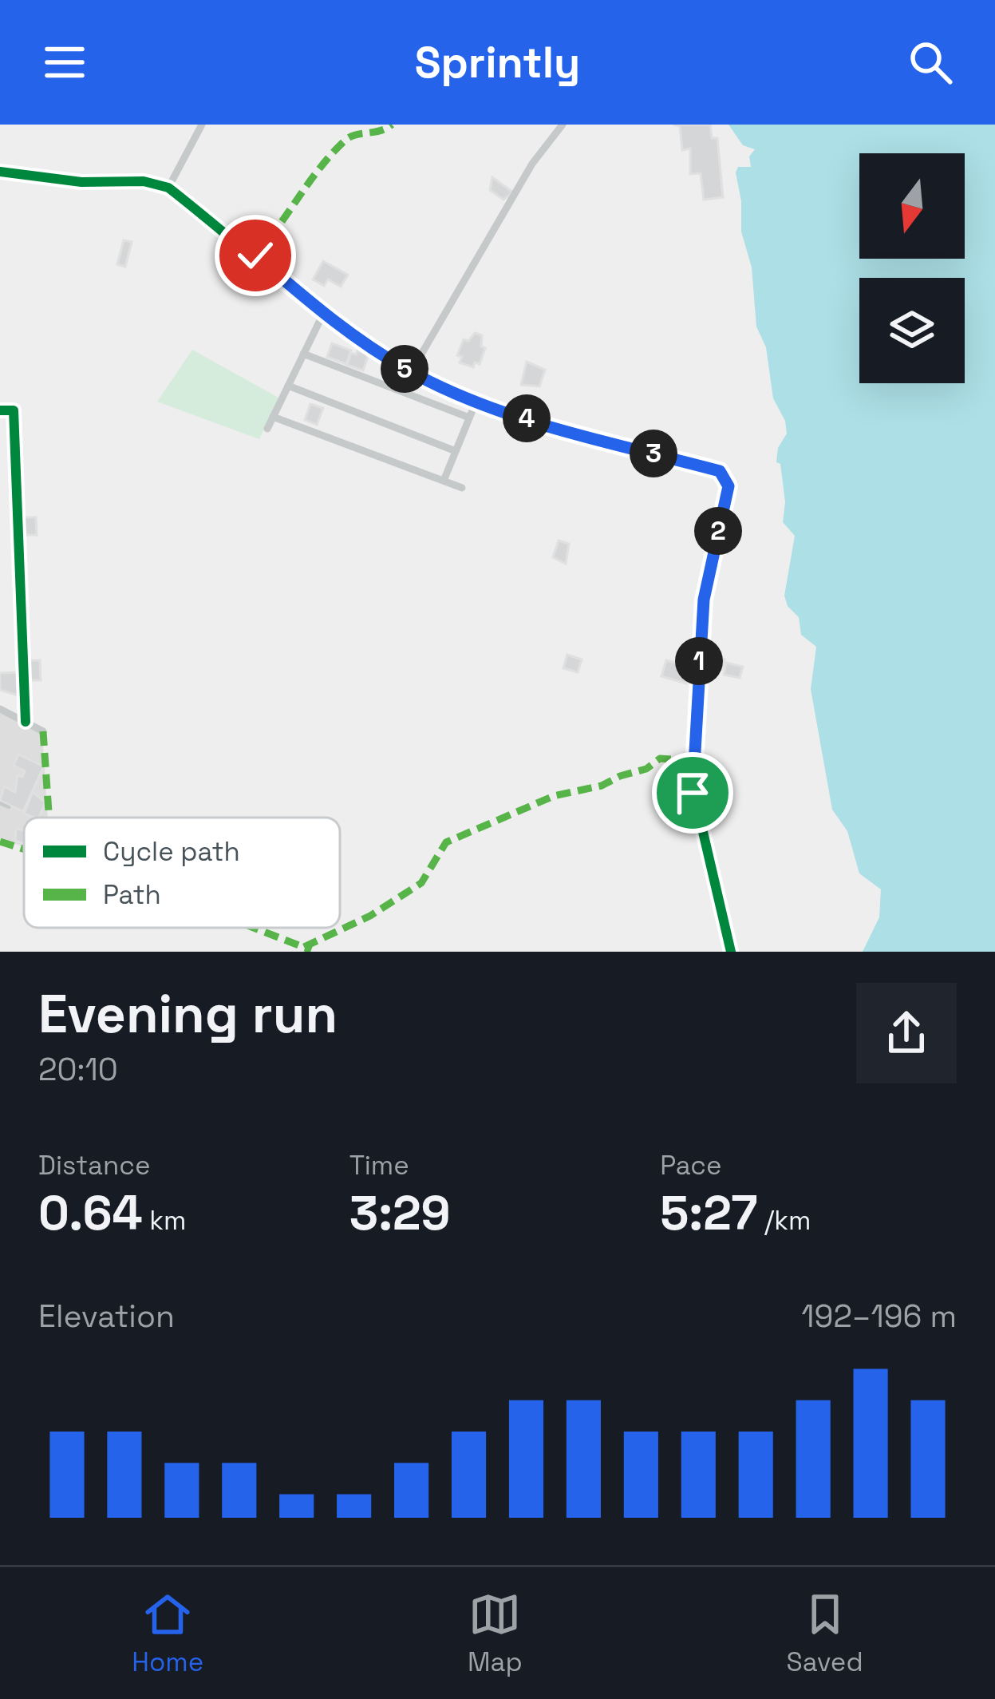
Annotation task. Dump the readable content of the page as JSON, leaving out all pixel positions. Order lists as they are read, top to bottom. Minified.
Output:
{"legend":["Cycle path","Path"],"north":"bottom","page":{"header":"Sprintly","pins":["5","4","3","2","1"],"heading":["Evening run","20:10"],"stats":[["Distance","0.64 km"],["Time","3:29"],["Pace","5:27 /km"]],"chart":["Elevation","192–196 m"],"tabs":["Home","Map","Saved"]}}
